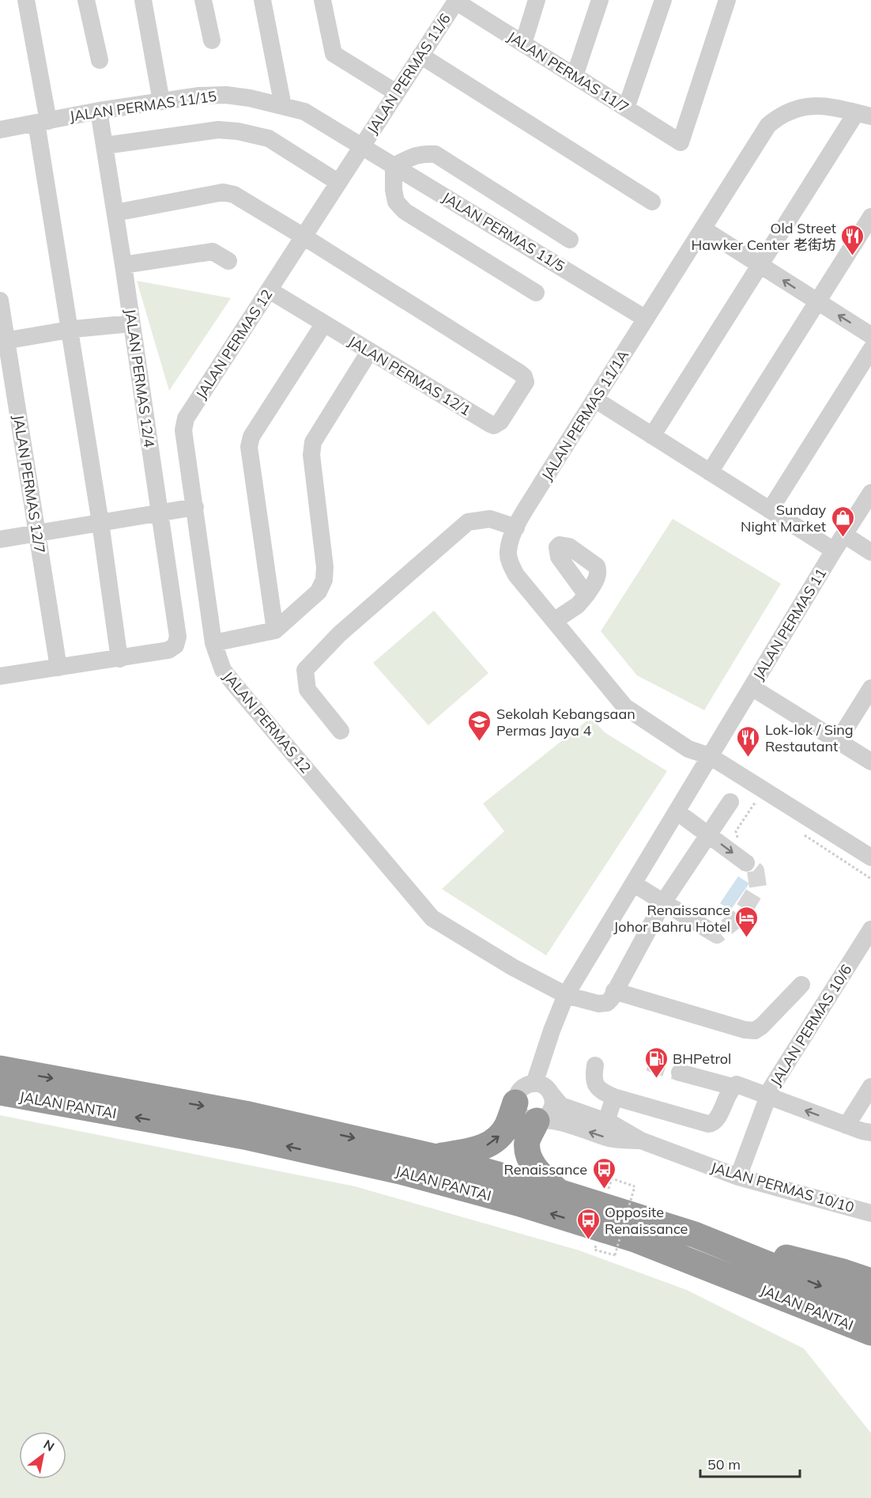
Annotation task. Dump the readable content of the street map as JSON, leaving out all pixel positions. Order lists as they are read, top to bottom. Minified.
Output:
{"streets":{"highway":["JALAN PANTAI"],"street":["JALAN PERMAS 11/7","JALAN PERMAS 11/6","JALAN PERMAS 11/15","JALAN PERMAS 11/5","JALAN PERMAS 12","JALAN PERMAS 12/1","JALAN PERMAS 12/4","JALAN PERMAS 11/1A","JALAN PERMAS 12/7","JALAN PERMAS 11","JALAN PERMAS 10/6","JALAN PERMAS 10/10"]},"crossings":[["JALAN PERMAS 11/7","JALAN PERMAS 11/6"],["JALAN PERMAS 11/6","JALAN PERMAS 11/15"],["JALAN PERMAS 11/6","JALAN PERMAS 11/5"],["JALAN PERMAS 11/6","JALAN PERMAS 12"],["JALAN PERMAS 11/15","JALAN PERMAS 11/5"],["JALAN PERMAS 11/15","JALAN PERMAS 12"],["JALAN PERMAS 11/15","JALAN PERMAS 12/4"],["JALAN PERMAS 11/5","JALAN PERMAS 12"],["JALAN PERMAS 11/5","JALAN PERMAS 11/1A"],["JALAN PERMAS 12","JALAN PERMAS 12/1"],["JALAN PERMAS 12","JALAN PERMAS 11"],["JALAN PERMAS 11/1A","JALAN PERMAS 11"],["JALAN PERMAS 10/6","JALAN PERMAS 10/10"]],"places":{"restaurant":["Old Street Hawker Center 老街坊","Lok-lok / Sing Restautant"],"shop":["Sunday Night Market"],"school or university":["Sekolah Kebangsaan Permas Jaya 4"],"hotel":["Renaissance Johor Bahru Hotel"],"fuel station":["BHPetrol"],"bus stop":["Renaissance","Opposite Renaissance"]},"scale_bar":"50 m","north":"top right"}
